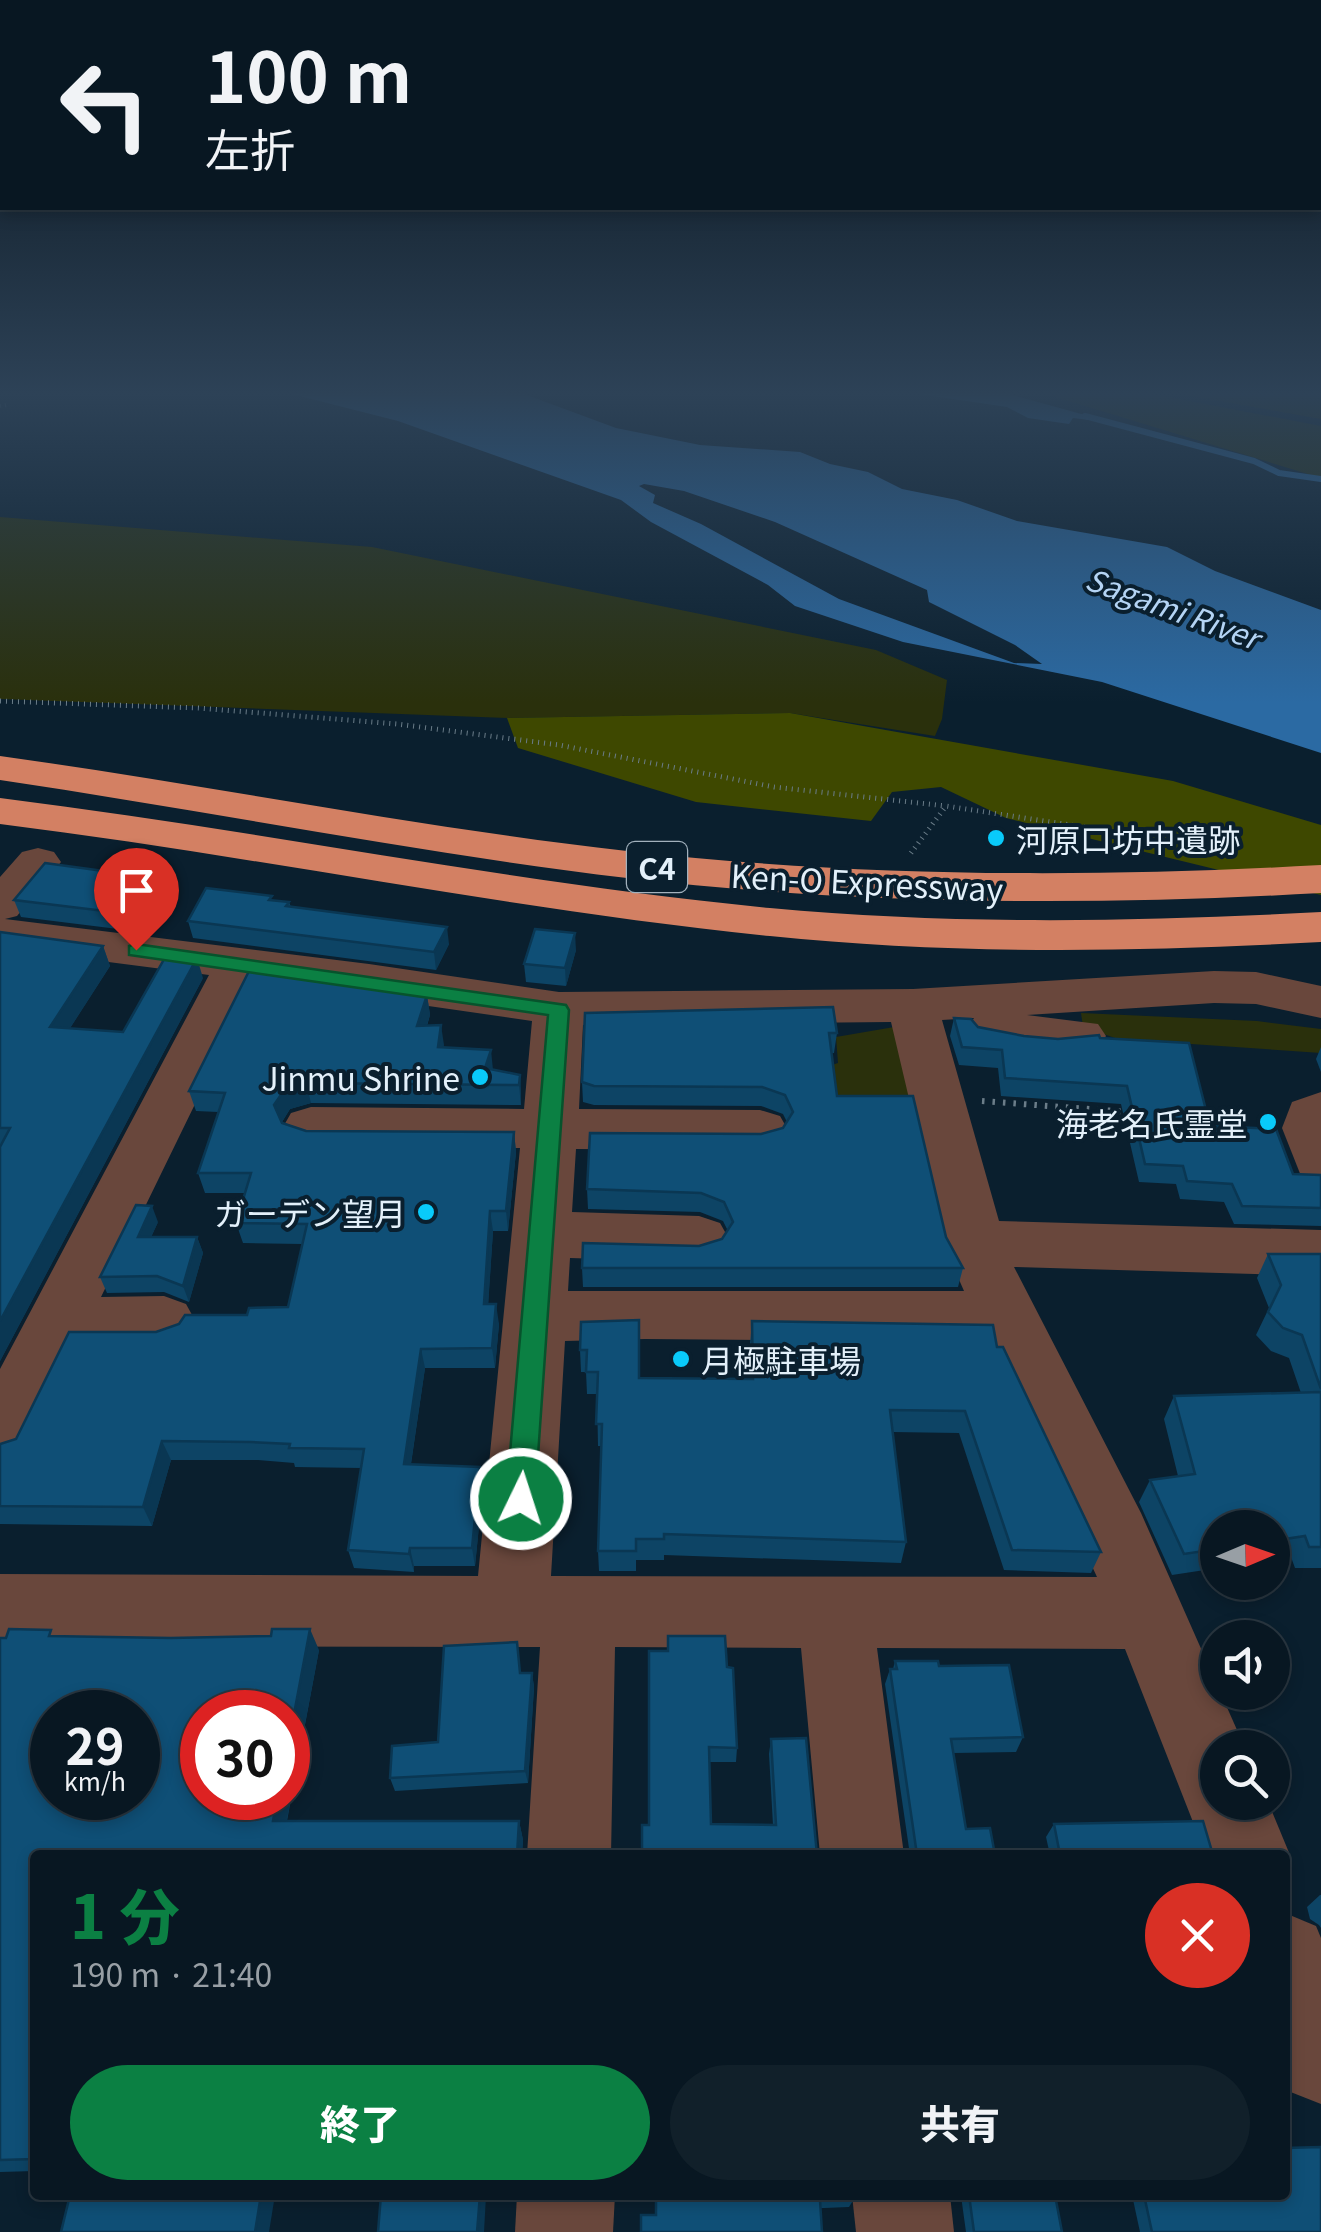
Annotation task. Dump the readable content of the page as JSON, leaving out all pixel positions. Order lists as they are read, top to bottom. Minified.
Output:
{"streets":{"highway":["C4","Ken-O Expressway"]},"water":["Sagami River"],"places":["河原口坊中遺跡","Jinmu Shrine","海老名氏霊堂","ガーデン望月","月極駐車場"],"north":"right","page":{"turn":["100 m","左折"],"speed":"29 km/h","limit":"30","heading":["1 分","190 m · 21:40"],"buttons":["終了","共有"]}}
